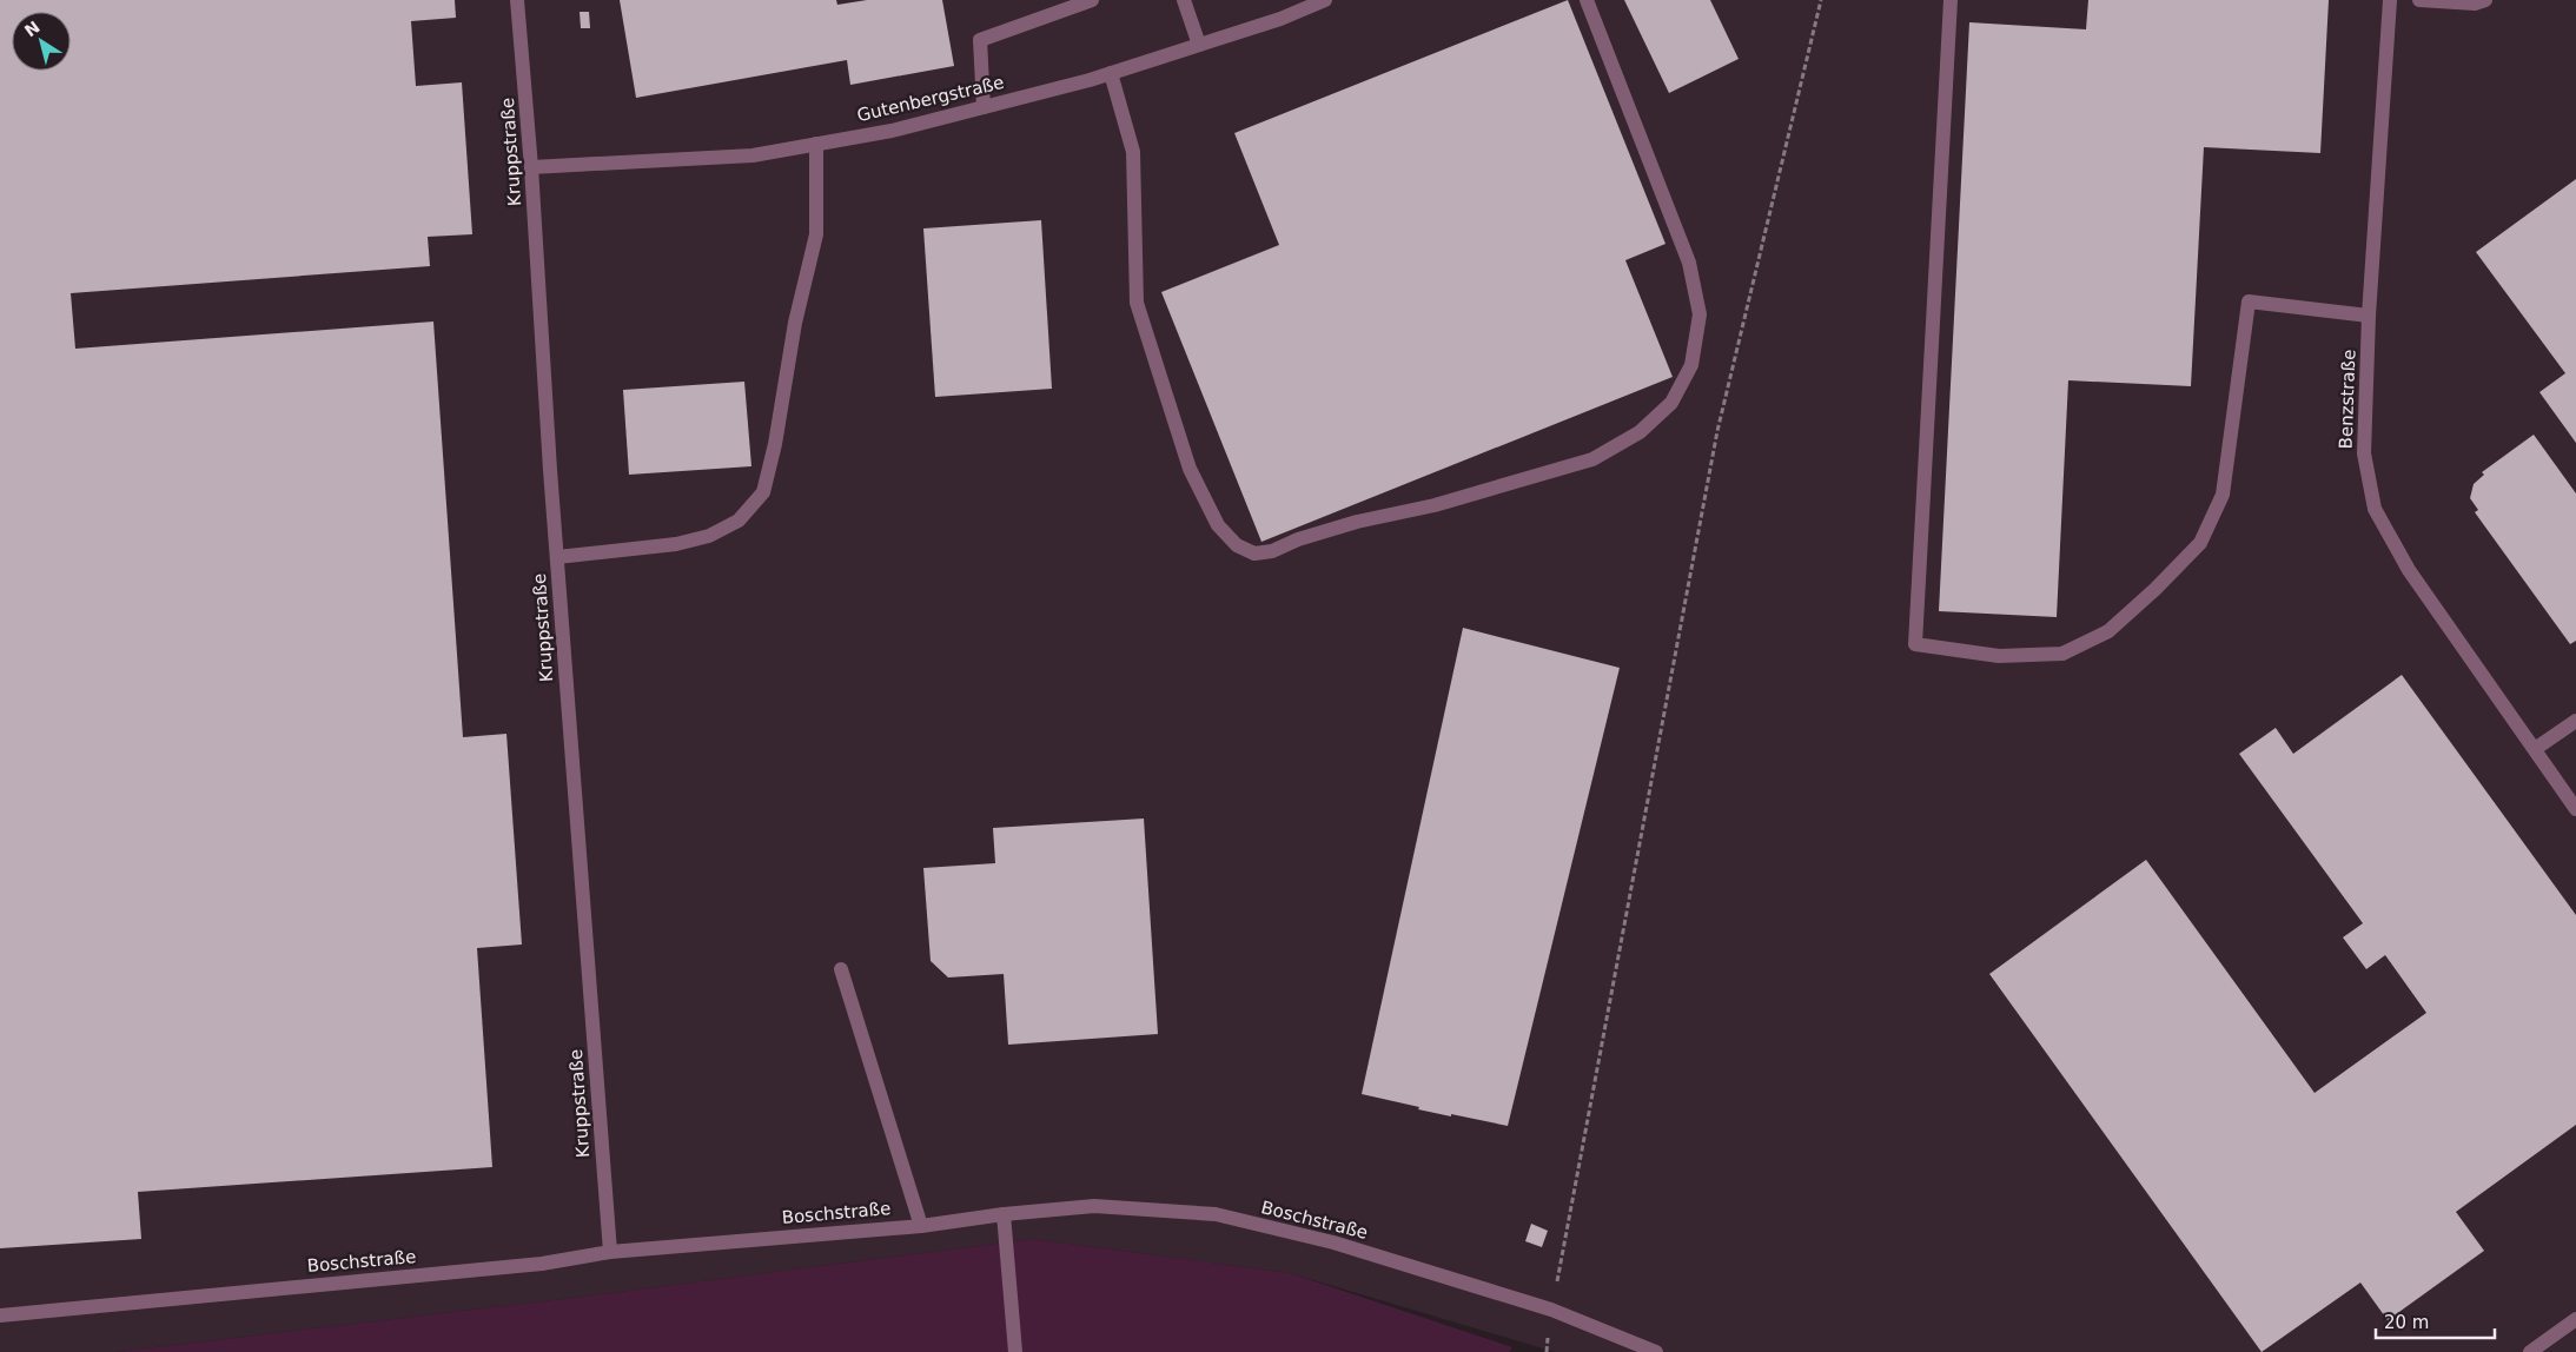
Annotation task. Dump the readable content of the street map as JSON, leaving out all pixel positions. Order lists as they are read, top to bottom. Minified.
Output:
{"streets":{"street":["Gutenbergstraße","Kruppstraße","Benzstraße","Boschstraße"]},"crossings":[["Gutenbergstraße","Kruppstraße"],["Kruppstraße","Boschstraße"]],"scale_bar":"20 m","north":"top left"}
